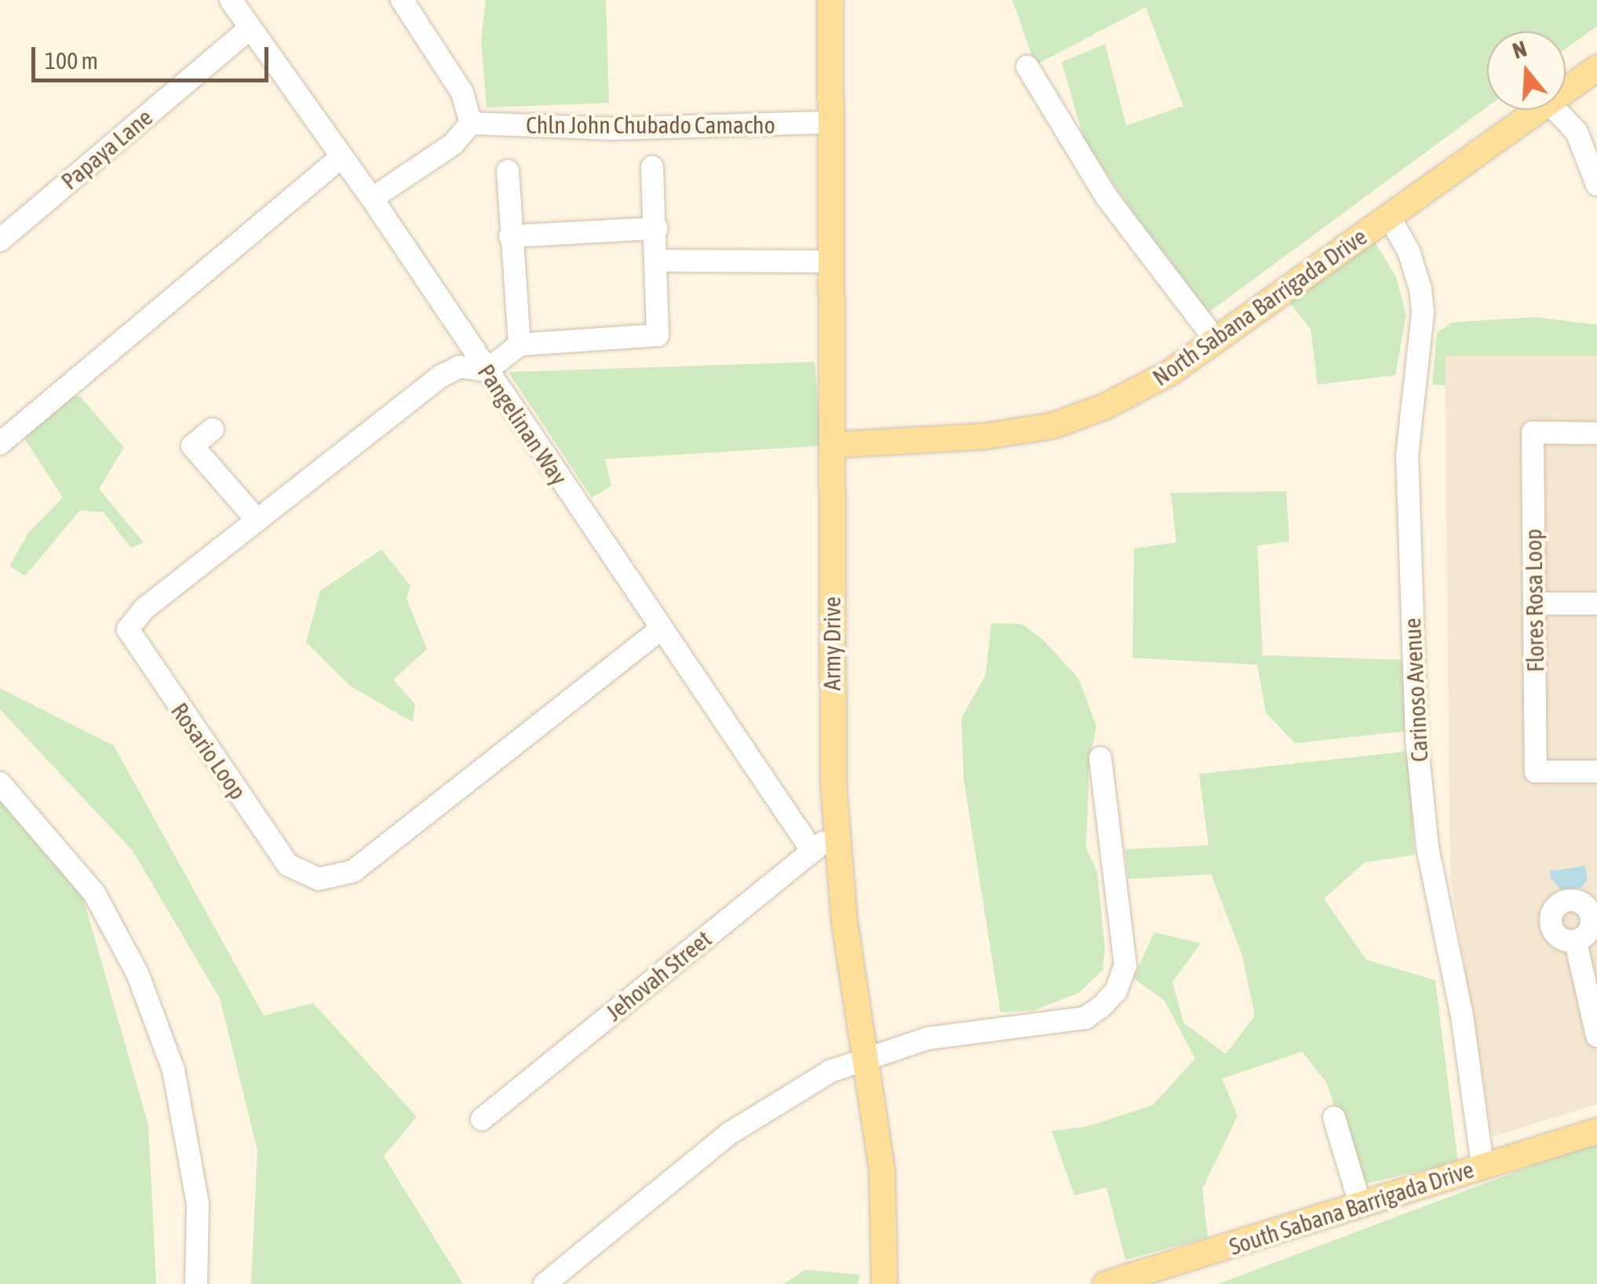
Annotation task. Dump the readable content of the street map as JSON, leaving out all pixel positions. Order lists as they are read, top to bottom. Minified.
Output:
{"streets":{"main road":["North Sabana Barrigada Drive","Army Drive","South Sabana Barrigada Drive"],"street":["Chln John Chubado Camacho","Papaya Lane","Pangelinan Way","Flores Rosa Loop","Carinoso Avenue","Rosario Loop","Jehovah Street"]},"crossings":[["Chln John Chubado Camacho","Army Drive"],["Papaya Lane","Pangelinan Way"],["North Sabana Barrigada Drive","Army Drive"],["North Sabana Barrigada Drive","Carinoso Avenue"],["Pangelinan Way","Rosario Loop"],["Pangelinan Way","Jehovah Street"],["Army Drive","Jehovah Street"],["Carinoso Avenue","South Sabana Barrigada Drive"]],"scale_bar":"100 m","north":"top"}
